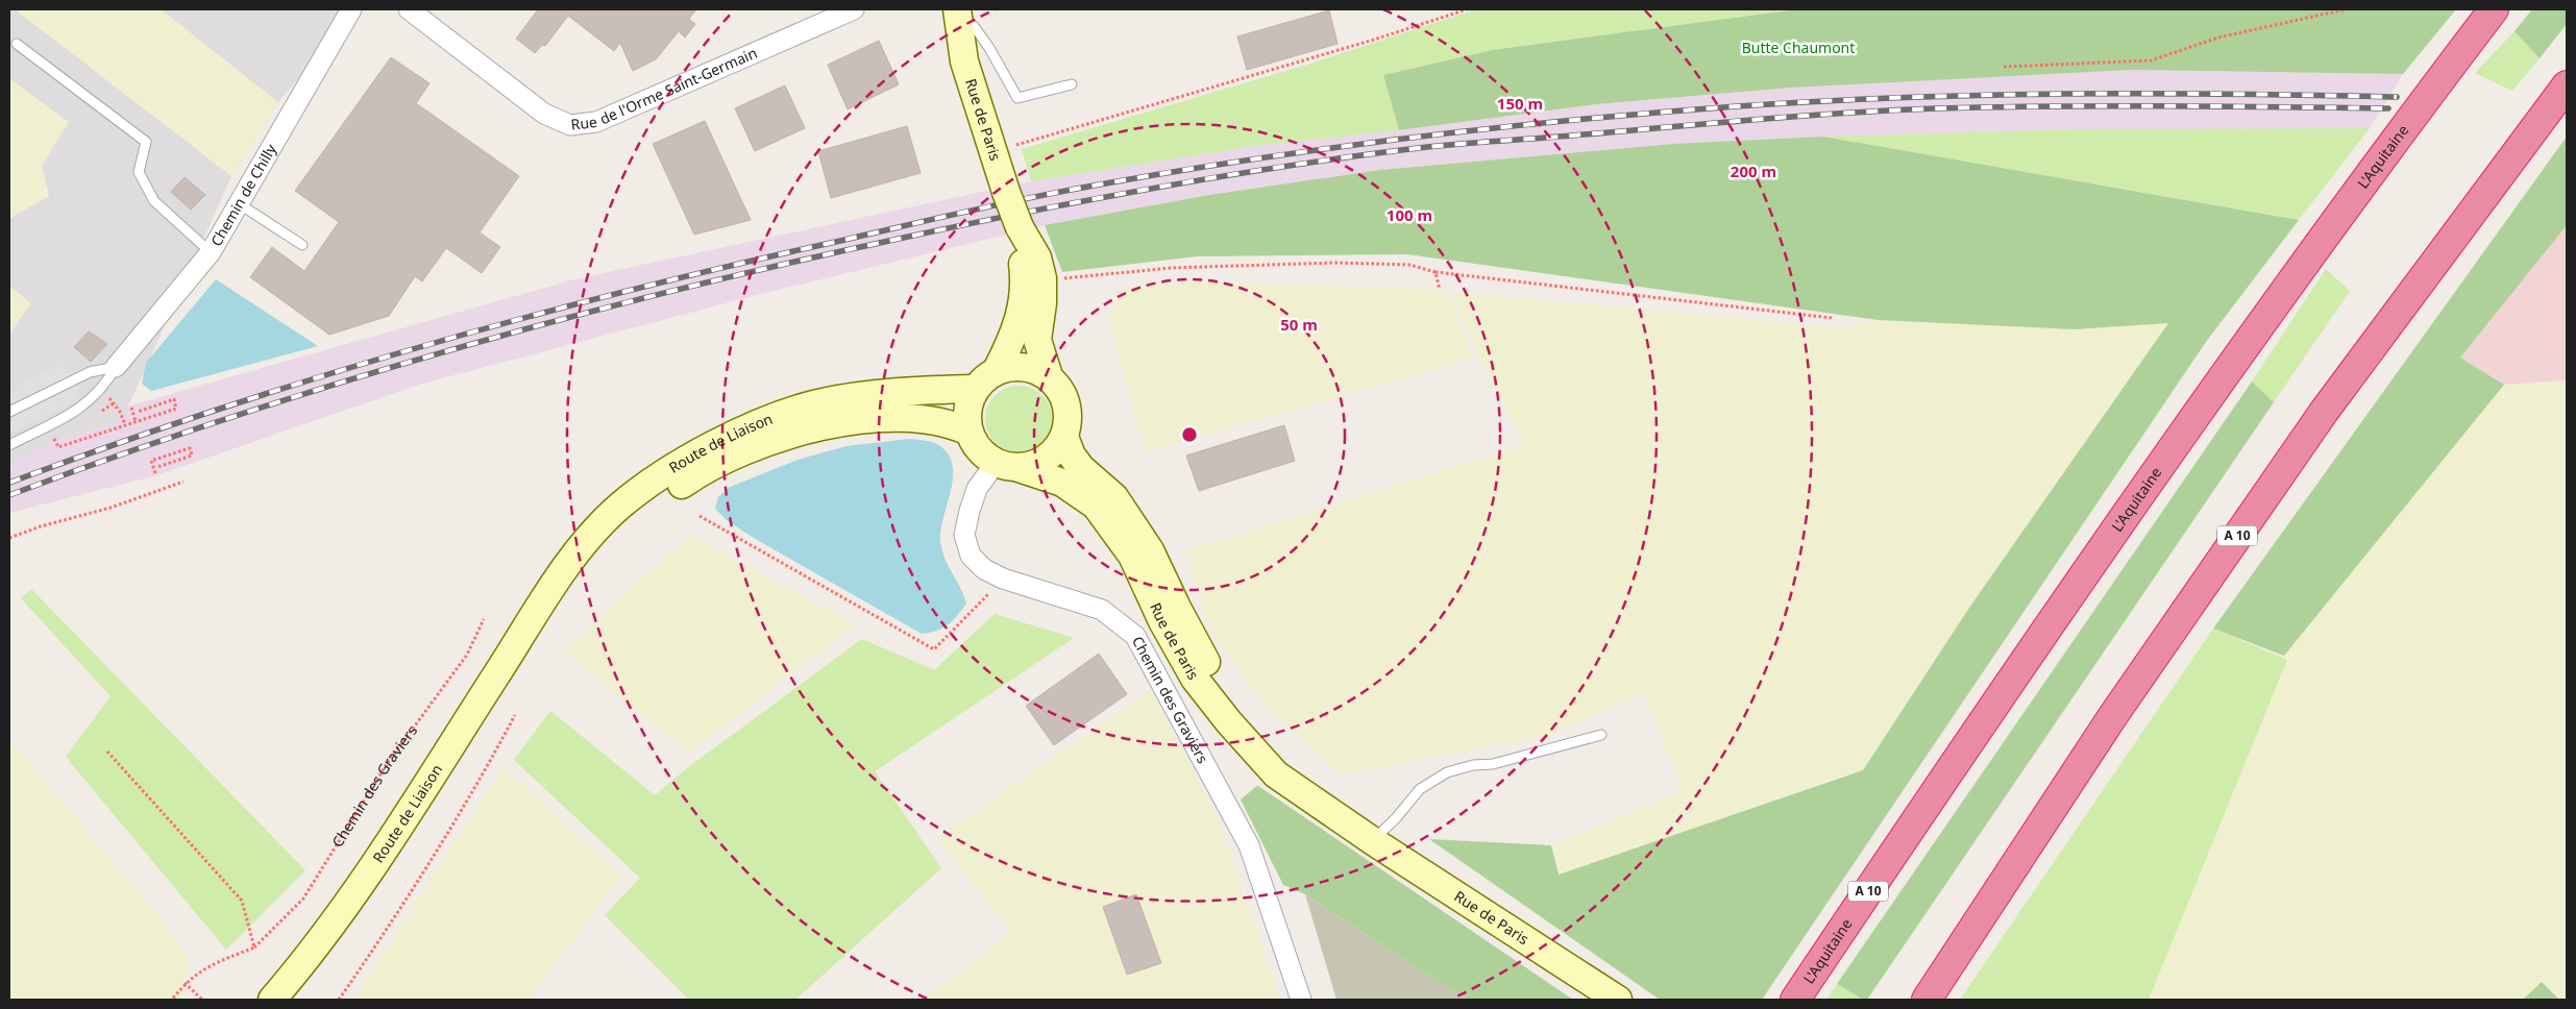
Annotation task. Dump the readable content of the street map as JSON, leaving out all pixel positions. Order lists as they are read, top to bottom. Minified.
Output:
{"streets":{"highway":["L'Aquitaine","A 10"],"street":["Rue de l'Orme Saint-Germain","Rue de Paris","Chemin de Chilly","Route de Liaison","Chemin des Graviers"]},"crossings":[["Rue de Paris","Route de Liaison"],["Rue de Paris","Chemin des Graviers"],["Route de Liaison","Chemin des Graviers"]],"parks":["Butte Chaumont"],"rings":["150 m","200 m","100 m","50 m"]}
